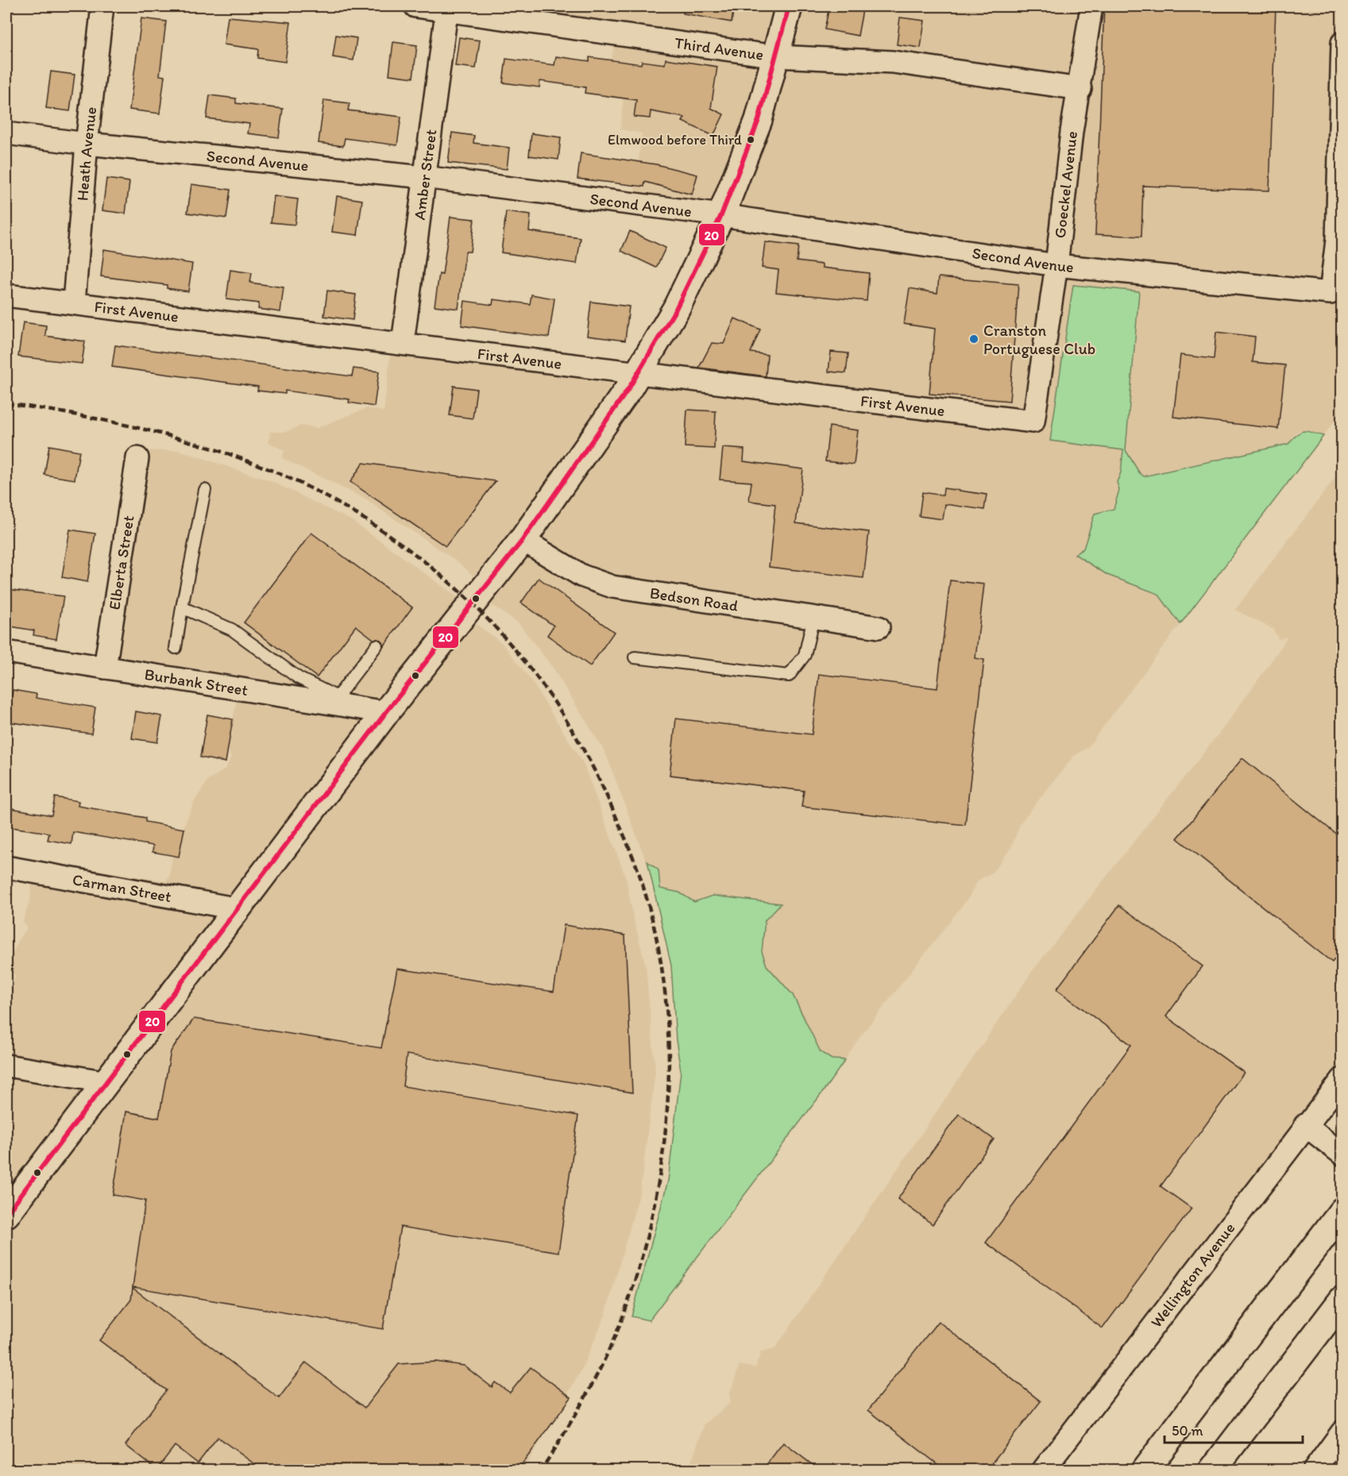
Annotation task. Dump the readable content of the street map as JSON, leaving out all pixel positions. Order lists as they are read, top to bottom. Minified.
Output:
{"streets":{"street":["Third Avenue","Heath Avenue","Second Avenue","Amber Street","Goeckel Avenue","First Avenue","Elberta Street","Bedson Road","Burbank Street","Carman Street","Wellington Avenue"]},"crossings":[["Third Avenue","Amber Street"],["Third Avenue","Goeckel Avenue"],["Heath Avenue","Second Avenue"],["Heath Avenue","First Avenue"],["Second Avenue","Amber Street"],["Second Avenue","Goeckel Avenue"],["Amber Street","First Avenue"],["Goeckel Avenue","First Avenue"],["Elberta Street","Burbank Street"]],"places":["Elmwood before Third","Cranston Portuguese Club"],"lines":["transit line 20"],"scale_bar":"50 m"}
